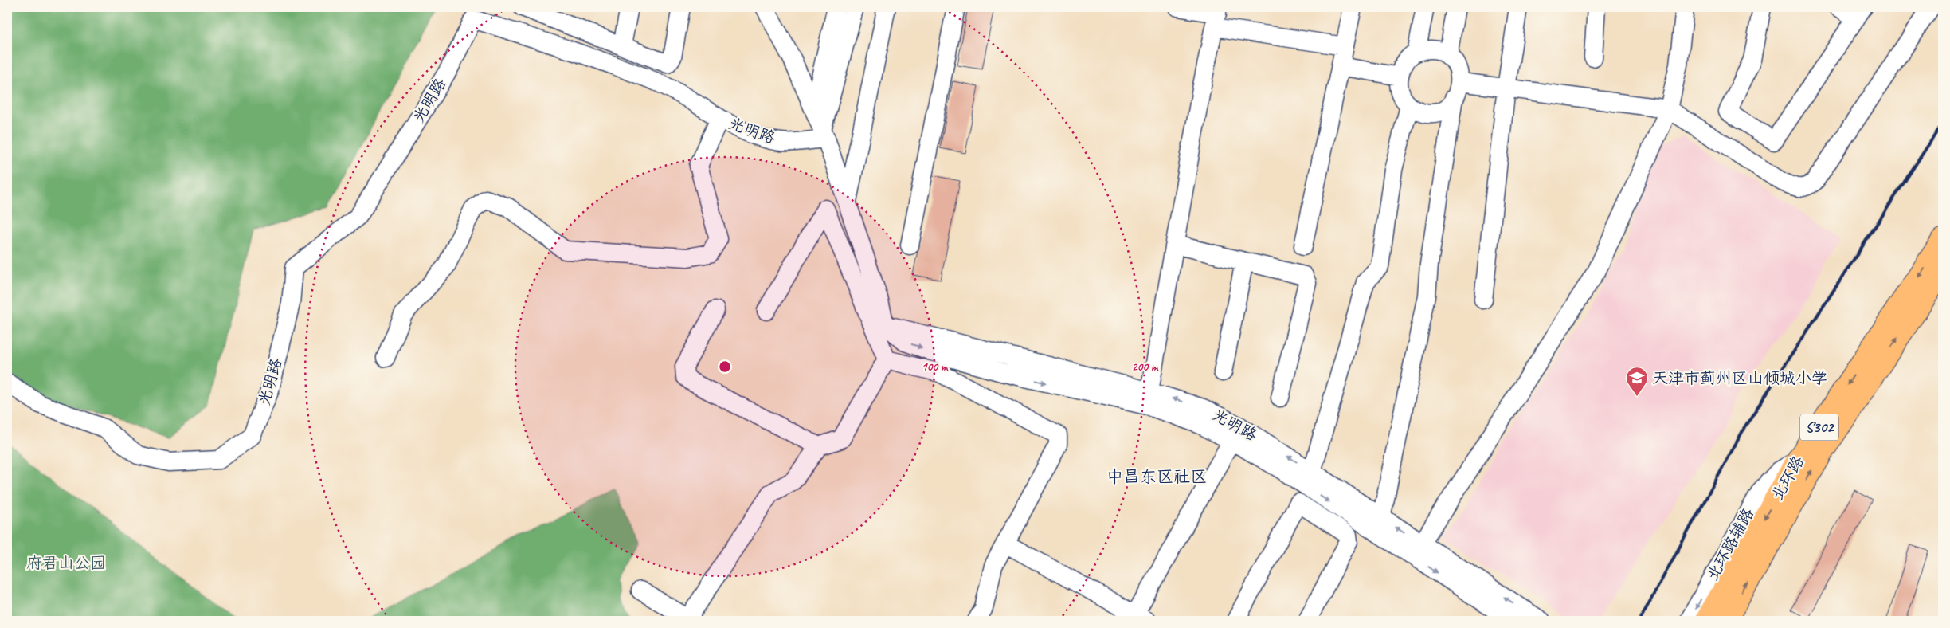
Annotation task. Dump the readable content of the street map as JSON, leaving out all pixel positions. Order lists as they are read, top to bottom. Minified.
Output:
{"streets":{"highway":["S302","北环路"],"street":["光明路","北环路辅路"]},"crossings":[["北环路","北环路辅路"]],"one_way":["北环路辅路"],"districts":["中昌东区社区"],"parks":["府君山公园"],"places":{"school or university":["天津市蓟州区山倾城小学"]},"rings":["100 m","200 m"]}
